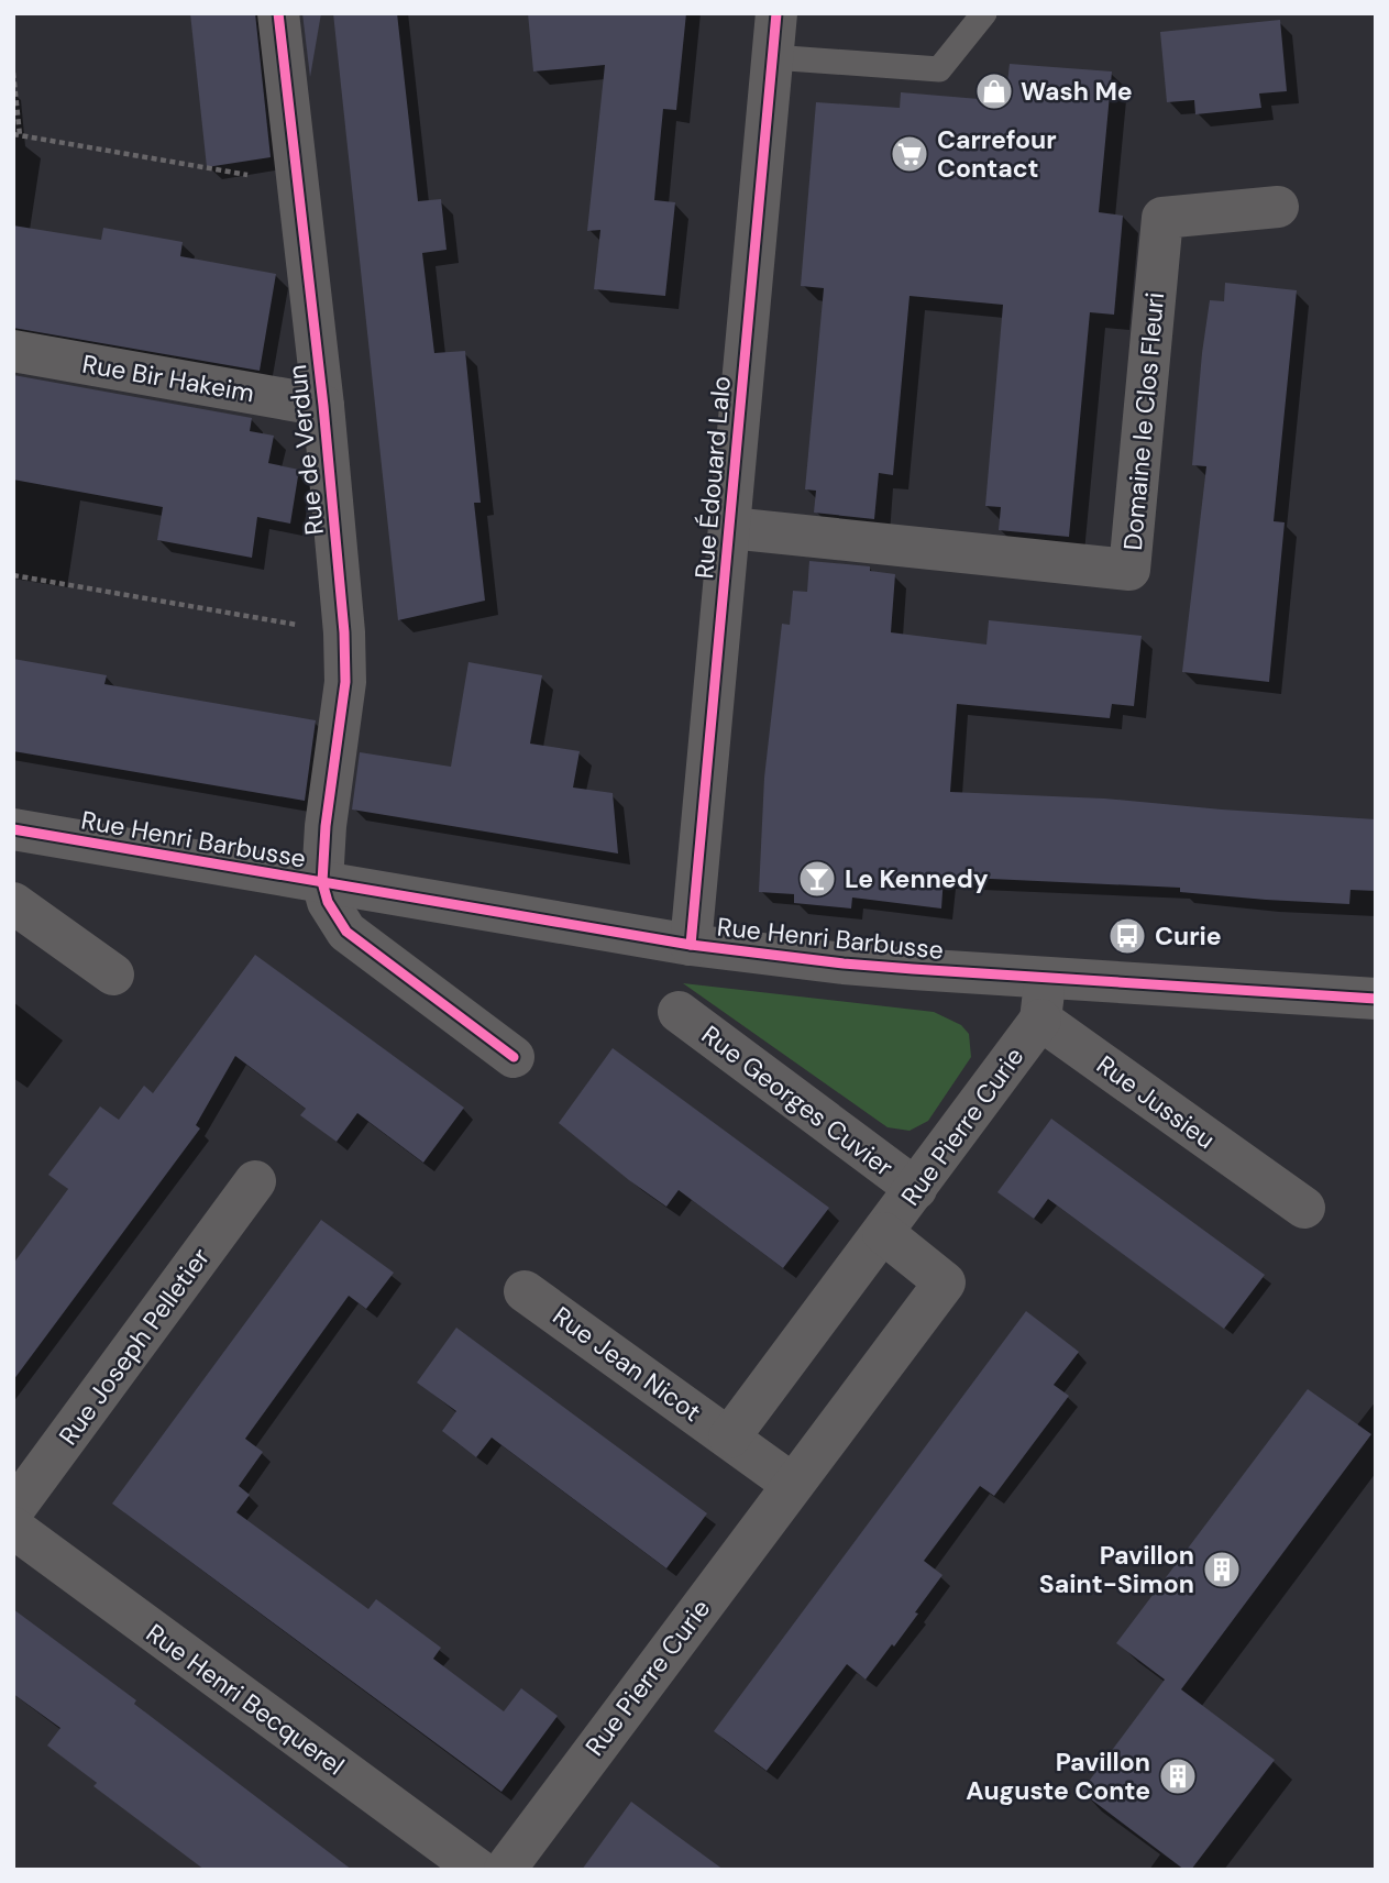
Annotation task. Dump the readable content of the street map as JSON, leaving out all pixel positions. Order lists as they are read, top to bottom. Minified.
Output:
{"streets":{"street":["Rue Bir Hakeim","Domaine le Clos Fleuri","Rue de Verdun","Rue Édouard Lalo","Rue Henri Barbusse","Rue Georges Cuvier","Rue Jussieu","Rue Pierre Curie","Rue Joseph Pelletier","Rue Jean Nicot","Rue Henri Becquerel"]},"crossings":[["Rue Bir Hakeim","Rue de Verdun"],["Domaine le Clos Fleuri","Rue Édouard Lalo"],["Rue de Verdun","Rue Henri Barbusse"],["Rue Édouard Lalo","Rue Henri Barbusse"],["Rue Georges Cuvier","Rue Pierre Curie"],["Rue Jussieu","Rue Pierre Curie"],["Rue Pierre Curie","Rue Jean Nicot"]],"places":{"shop":["Wash Me"],"supermarket":["Carrefour Contact"],"bar":["Le Kennedy"],"bus stop":["Curie"],"building":["Pavillon Saint-Simon","Pavillon Auguste Conte"]}}
